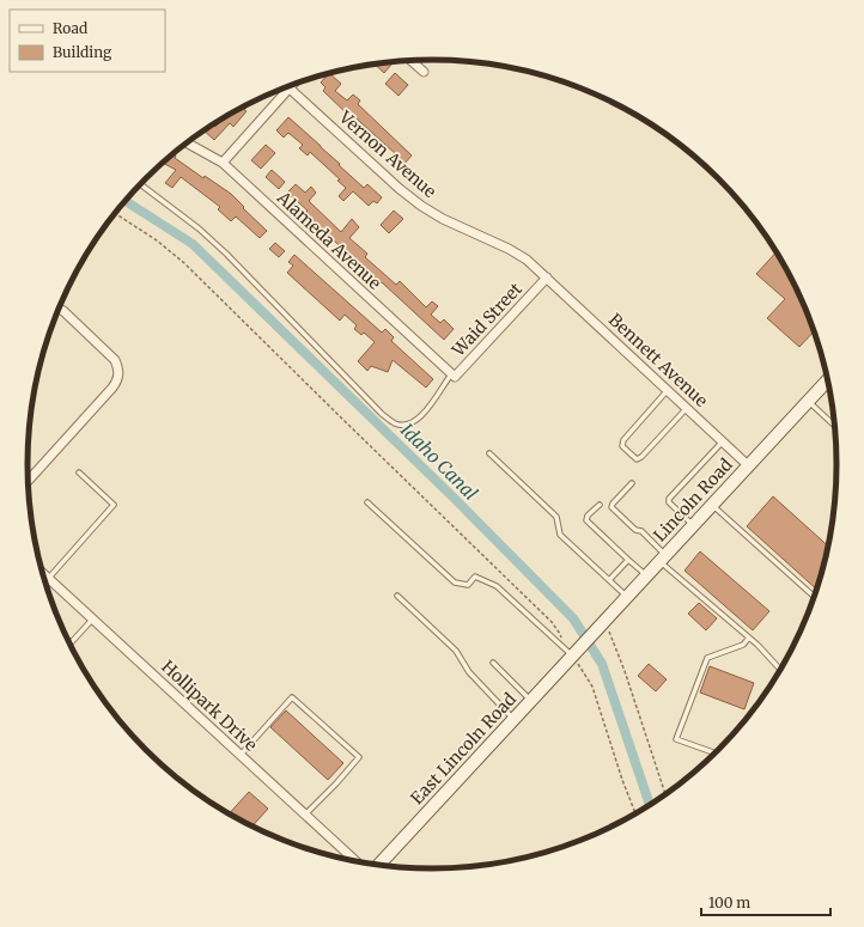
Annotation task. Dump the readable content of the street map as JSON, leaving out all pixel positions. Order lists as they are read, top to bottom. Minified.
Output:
{"streets":{"main road":["Lincoln Road","East Lincoln Road"],"street":["Vernon Avenue","Alameda Avenue","Waid Street","Bennett Avenue","Hollipark Drive"]},"crossings":[["Vernon Avenue","Waid Street"],["Vernon Avenue","Bennett Avenue"],["Alameda Avenue","Waid Street"],["Waid Street","Bennett Avenue"],["Bennett Avenue","Lincoln Road"],["Lincoln Road","East Lincoln Road"]],"water":["Idaho Canal"],"legend":["Road","Building"],"scale_bar":"100 m"}
